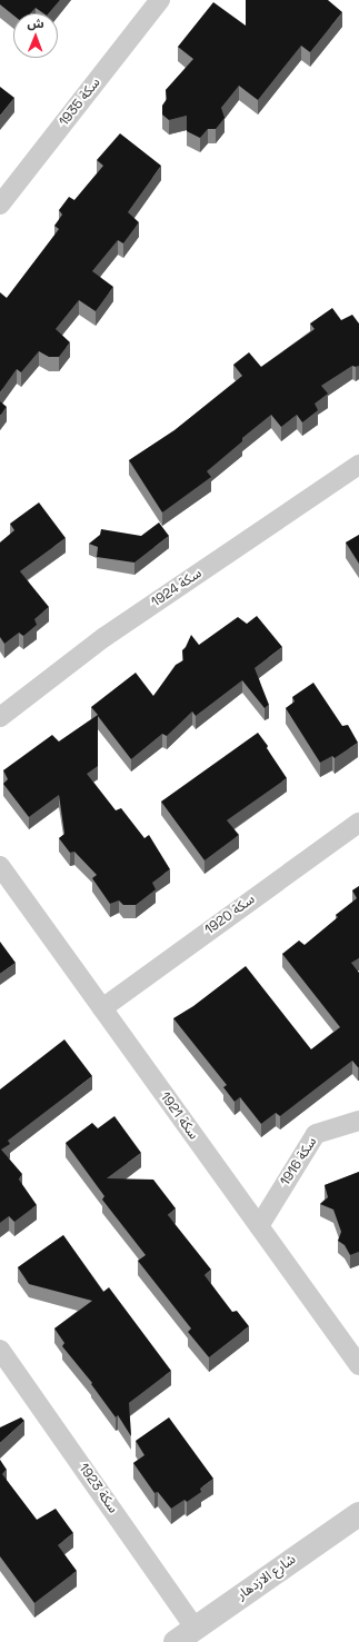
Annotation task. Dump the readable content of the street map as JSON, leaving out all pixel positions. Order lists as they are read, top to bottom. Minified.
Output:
{"streets":{"street":["سكة 1935","سكة 1924","سكة 1920","سكة 1921","سكة 1916","سكة 1923","شارع الازدهار"]},"crossings":[["سكة 1920","سكة 1921"],["سكة 1921","سكة 1916"],["سكة 1923","شارع الازدهار"]],"north":"top"}
